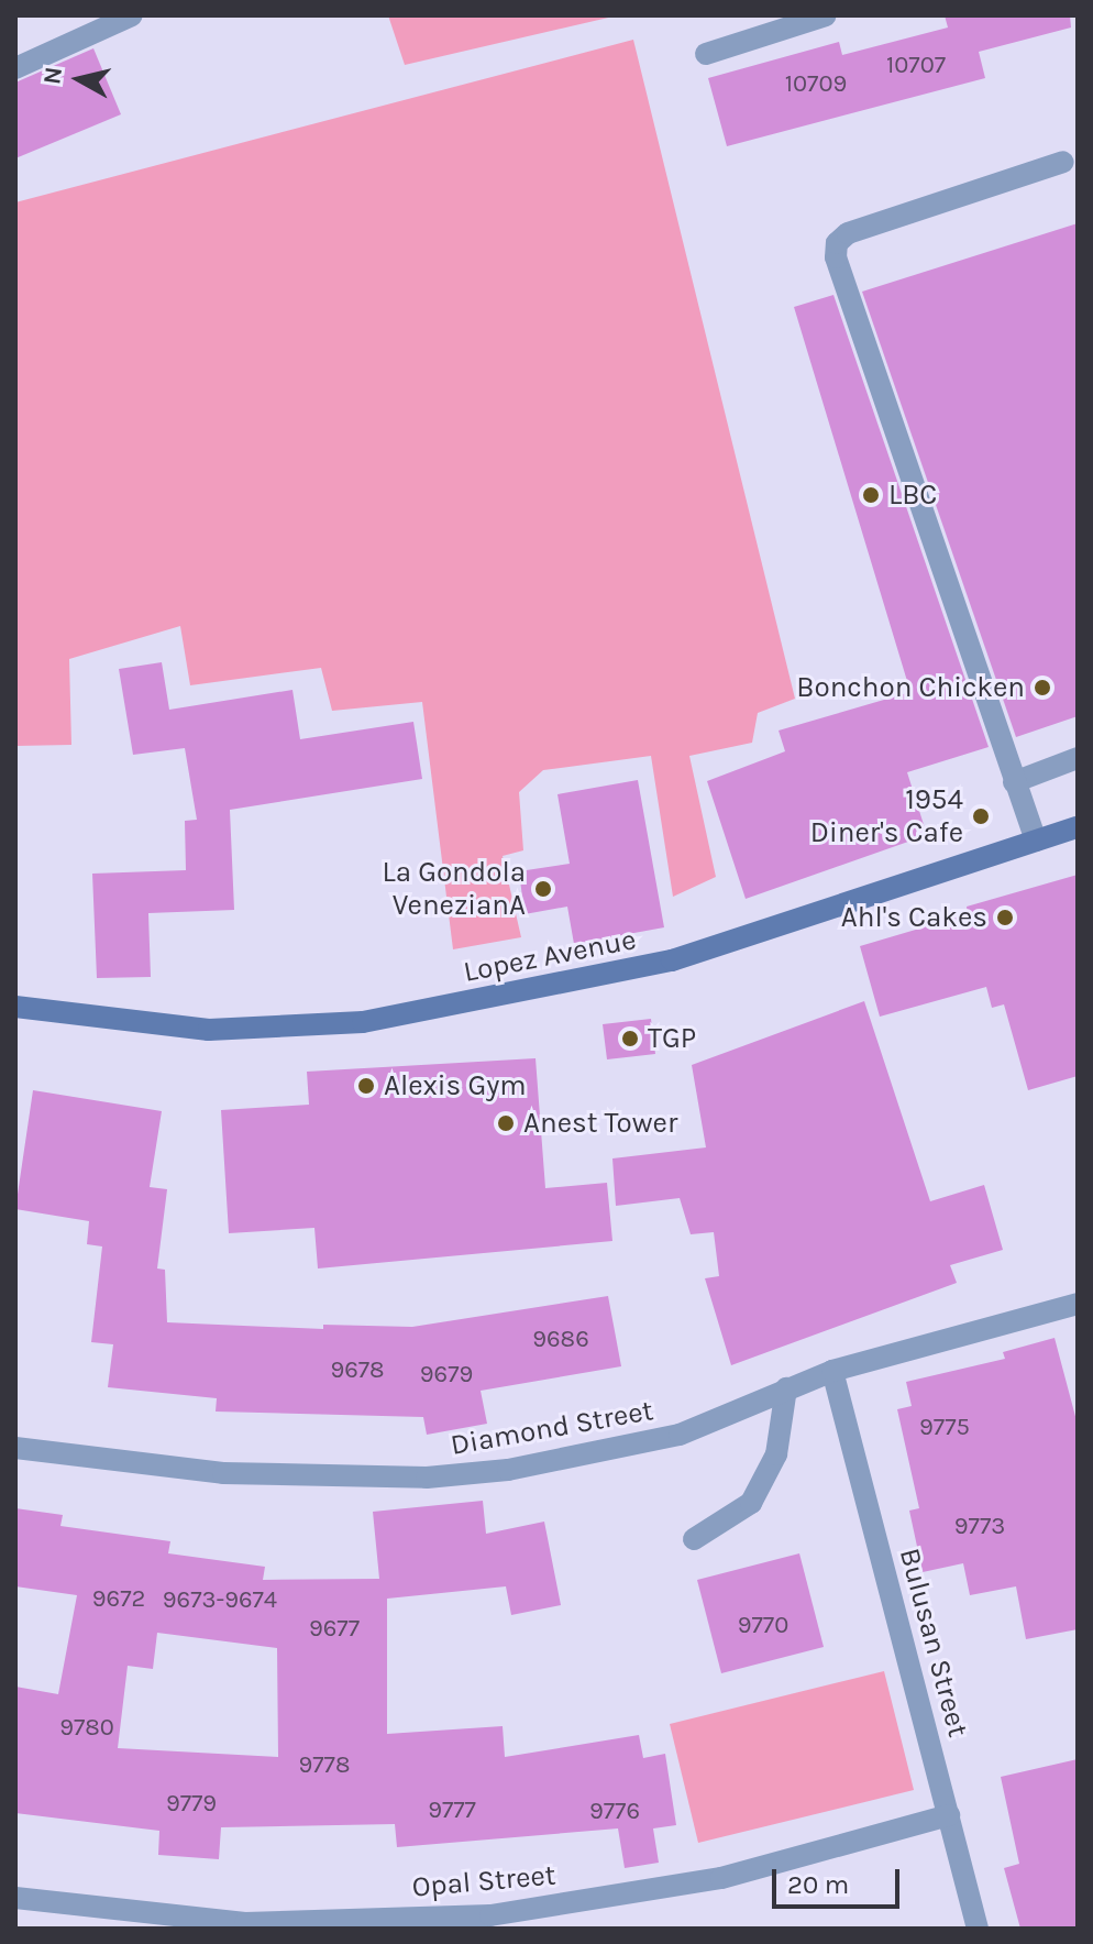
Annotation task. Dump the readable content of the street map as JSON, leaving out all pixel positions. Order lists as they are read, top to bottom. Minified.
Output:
{"streets":{"main road":["Lopez Avenue"],"street":["Diamond Street","Bulusan Street","Opal Street"]},"crossings":[["Diamond Street","Bulusan Street"],["Bulusan Street","Opal Street"]],"places":["LBC","Bonchon Chicken","1954 Diner's Cafe","La Gondola VenezianA","Ahl's Cakes","TGP","Alexis Gym","Anest Tower"],"house_numbers":["10707","10709","9686","9678","9679","9775","9773","9672","9673-9674","9770","9677","9780","9778","9779","9777","9776"],"scale_bar":"20 m","north":"left"}
